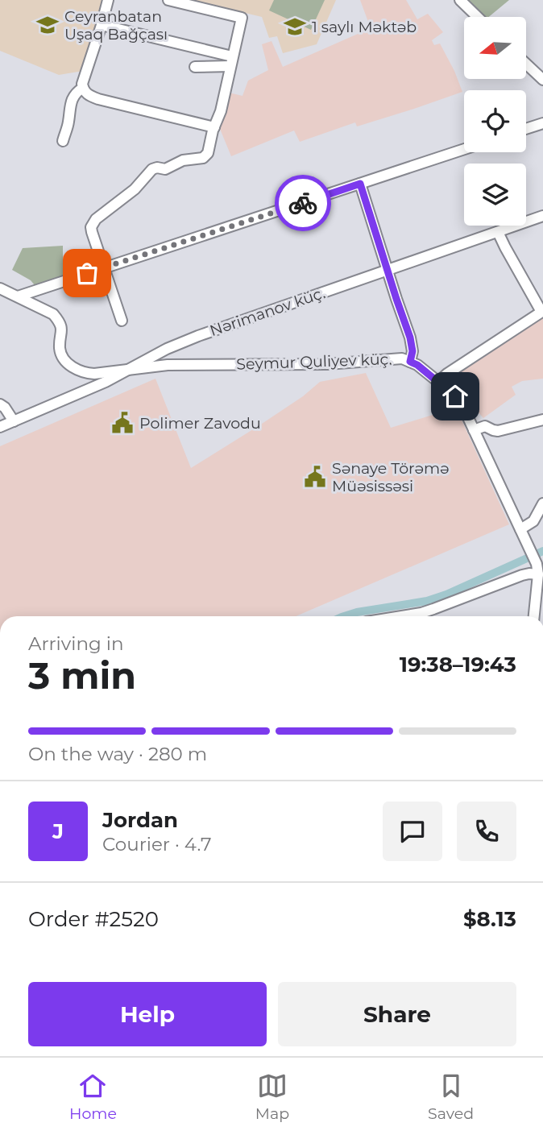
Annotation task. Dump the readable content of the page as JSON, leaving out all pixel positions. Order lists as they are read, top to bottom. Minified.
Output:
{"streets":{"street":["Nərimanov küç.","Seymur Quliyev küç."]},"crossings":[["Nərimanov küç.","Seymur Quliyev küç."]],"places":{"school or university":["Ceyranbatan Uşaq Bağçası","1 saylı Məktəb"],"public building":["Polimer Zavodu","Sənaye Törəmə Müəsissəsi"]},"north":"left","page":{"heading":["3 min","Arriving in","19:38–19:43"],"panel":["Jordan","Courier · 4.7","Order #2520","$8.13"],"bar":"On the way · 280 m","round":"J","buttons":["Help","Share"],"tabs":["Home","Map","Saved"]}}
